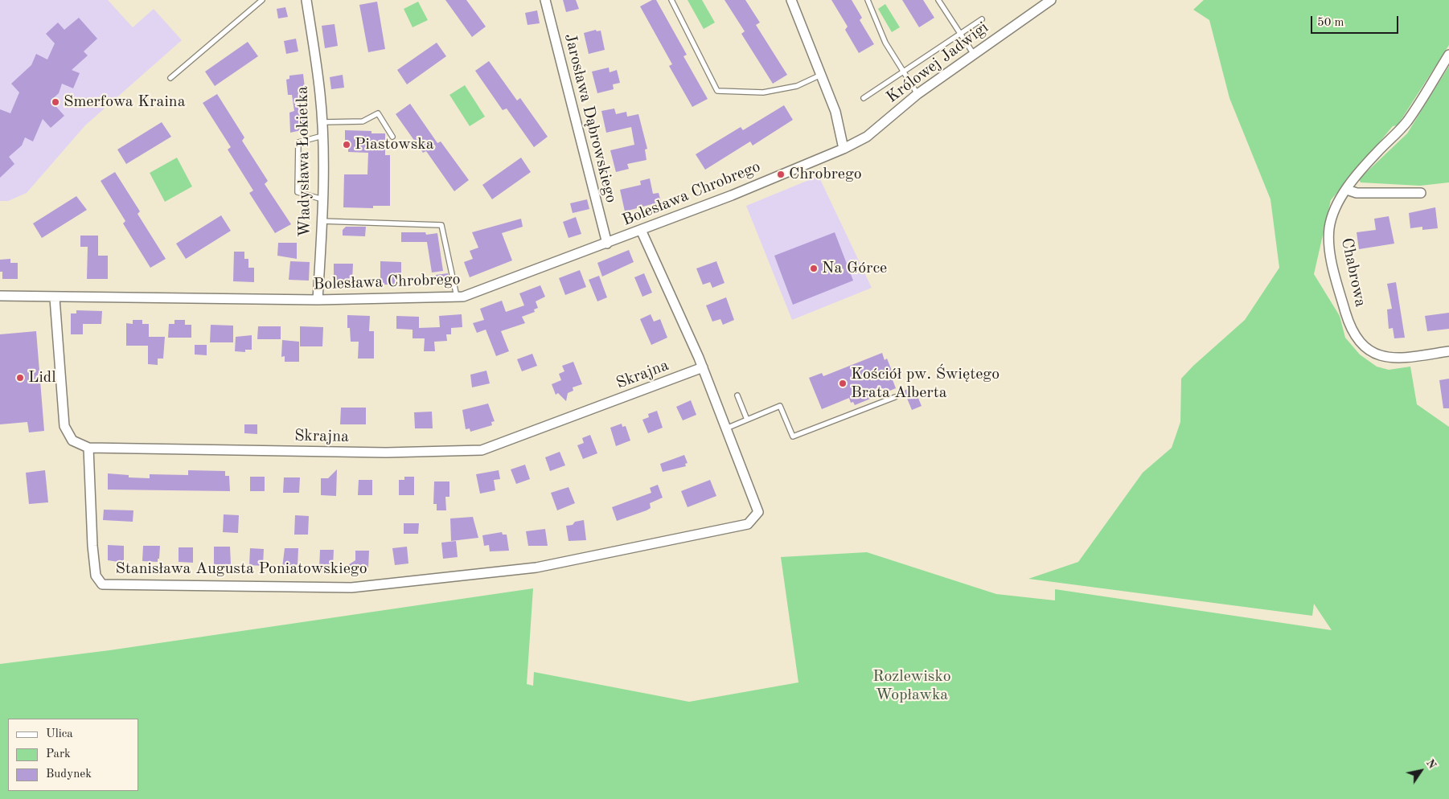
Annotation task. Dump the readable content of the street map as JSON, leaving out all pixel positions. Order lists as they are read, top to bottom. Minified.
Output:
{"streets":{"street":["Królowej Jadwigi","Jarosława Dąbrowskiego","Władysława Łokietka","Bolesława Chrobrego","Chabrowa","Skrajna","Stanisława Augusta Poniatowskiego"]},"crossings":[["Królowej Jadwigi","Bolesława Chrobrego"],["Jarosława Dąbrowskiego","Bolesława Chrobrego"],["Władysława Łokietka","Bolesława Chrobrego"],["Bolesława Chrobrego","Skrajna"],["Bolesława Chrobrego","Stanisława Augusta Poniatowskiego"],["Skrajna","Stanisława Augusta Poniatowskiego"]],"parks":["Rozlewisko Wopławka"],"places":["Smerfowa Kraina","Piastowska","Chrobrego","Na Górce","Lidl","Kościół pw. Świętego Brata Alberta"],"legend":["Ulica","Park","Budynek"],"scale_bar":"50 m","north":"top right"}
